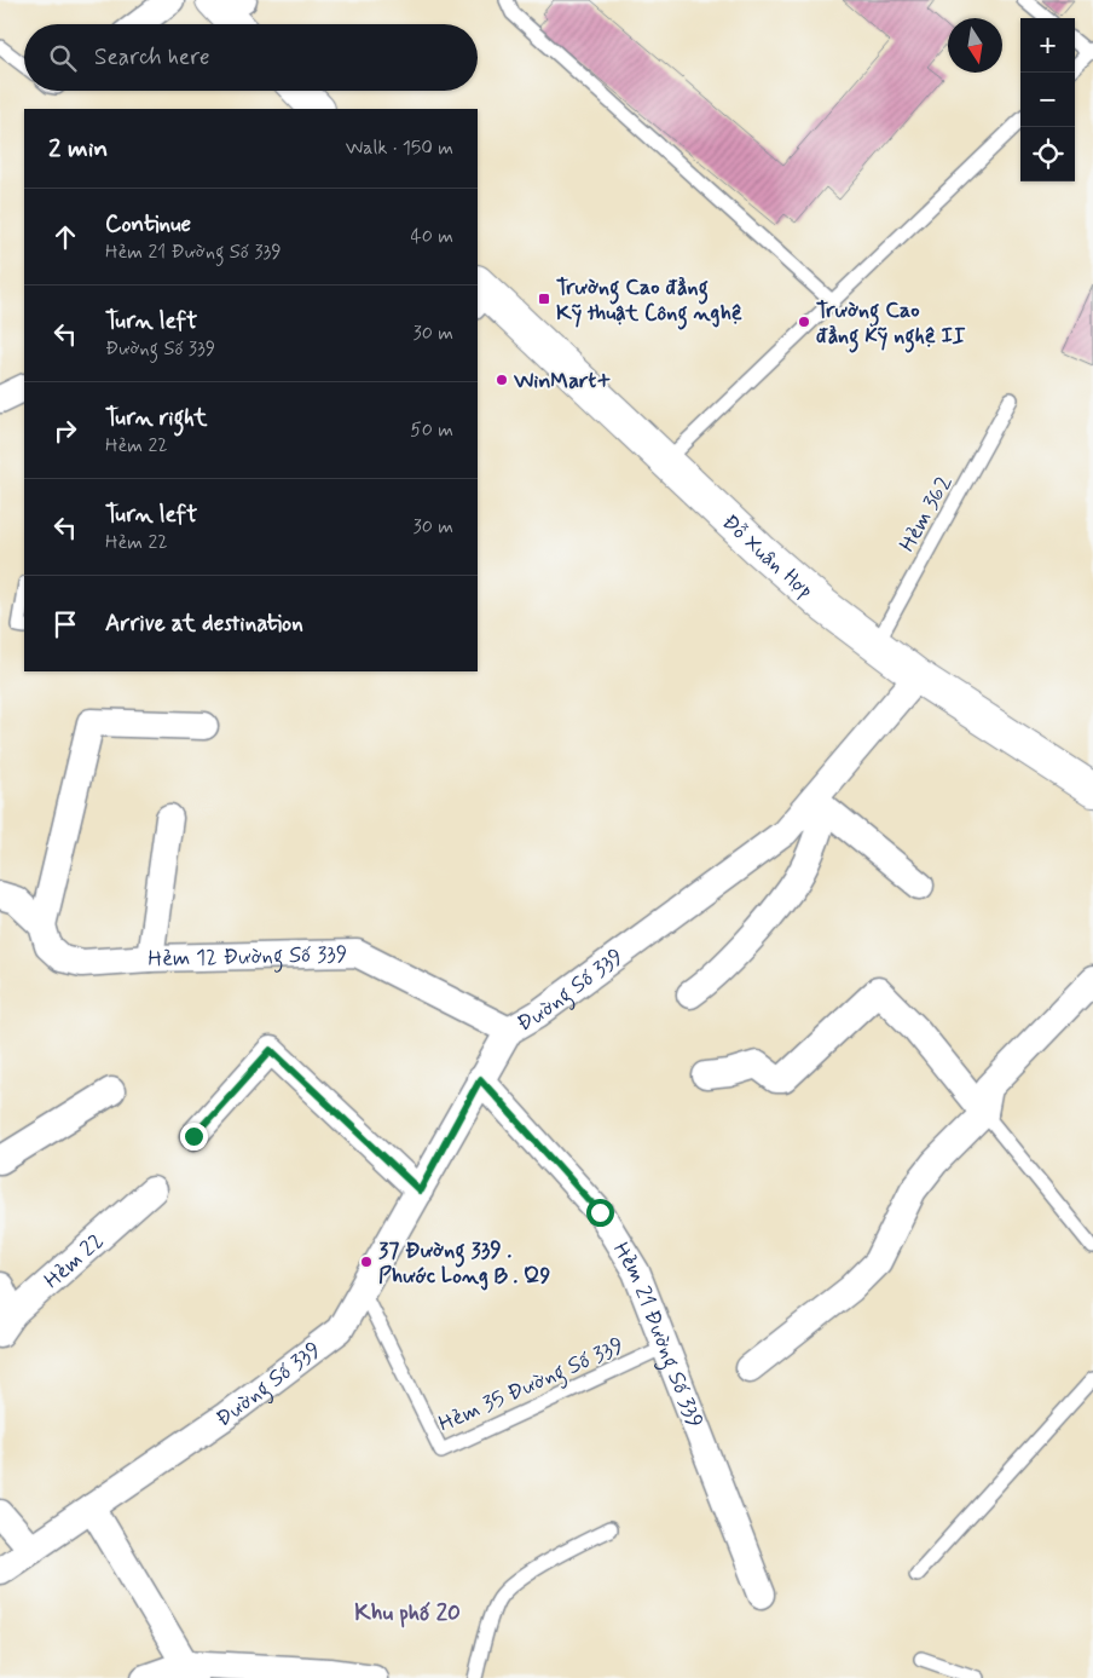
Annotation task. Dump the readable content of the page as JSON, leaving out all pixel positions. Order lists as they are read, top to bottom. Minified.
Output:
{"streets":{"main road":["Đỗ Xuân Hợp"],"street":["Hẻm 12 Đường Số 339","Đường Số 339","Hẻm 22","Hẻm 21 Đường Số 339"],"lane":["Hẻm 362","Hẻm 35 Đường Số 339"]},"crossings":[["Hẻm 362","Đỗ Xuân Hợp"],["Đỗ Xuân Hợp","Đường Số 339"],["Hẻm 12 Đường Số 339","Đường Số 339"],["Đường Số 339","Hẻm 21 Đường Số 339"],["Đường Số 339","Hẻm 35 Đường Số 339"],["Hẻm 21 Đường Số 339","Hẻm 35 Đường Số 339"]],"districts":["Khu phố 20"],"places":{"transit":["Trường Cao đẳng Kỹ thuật Công nghệ"],"other":["Trường Cao đẳng Kỹ nghệ II","WinMart+","37 Đường 339 . Phước Long B . Q9"]},"north":"bottom","page":{"map_buttons":["+","−"],"search":"Search here","heading":["2 min","Walk · 150 m"],"list":[["Continue","Hẻm 21 Đường Số 339","40 m"],["Turn left","Đường Số 339","30 m"],["Turn right","Hẻm 22","50 m"],["Turn left","Hẻm 22","30 m"],"Arrive at destination"]}}
